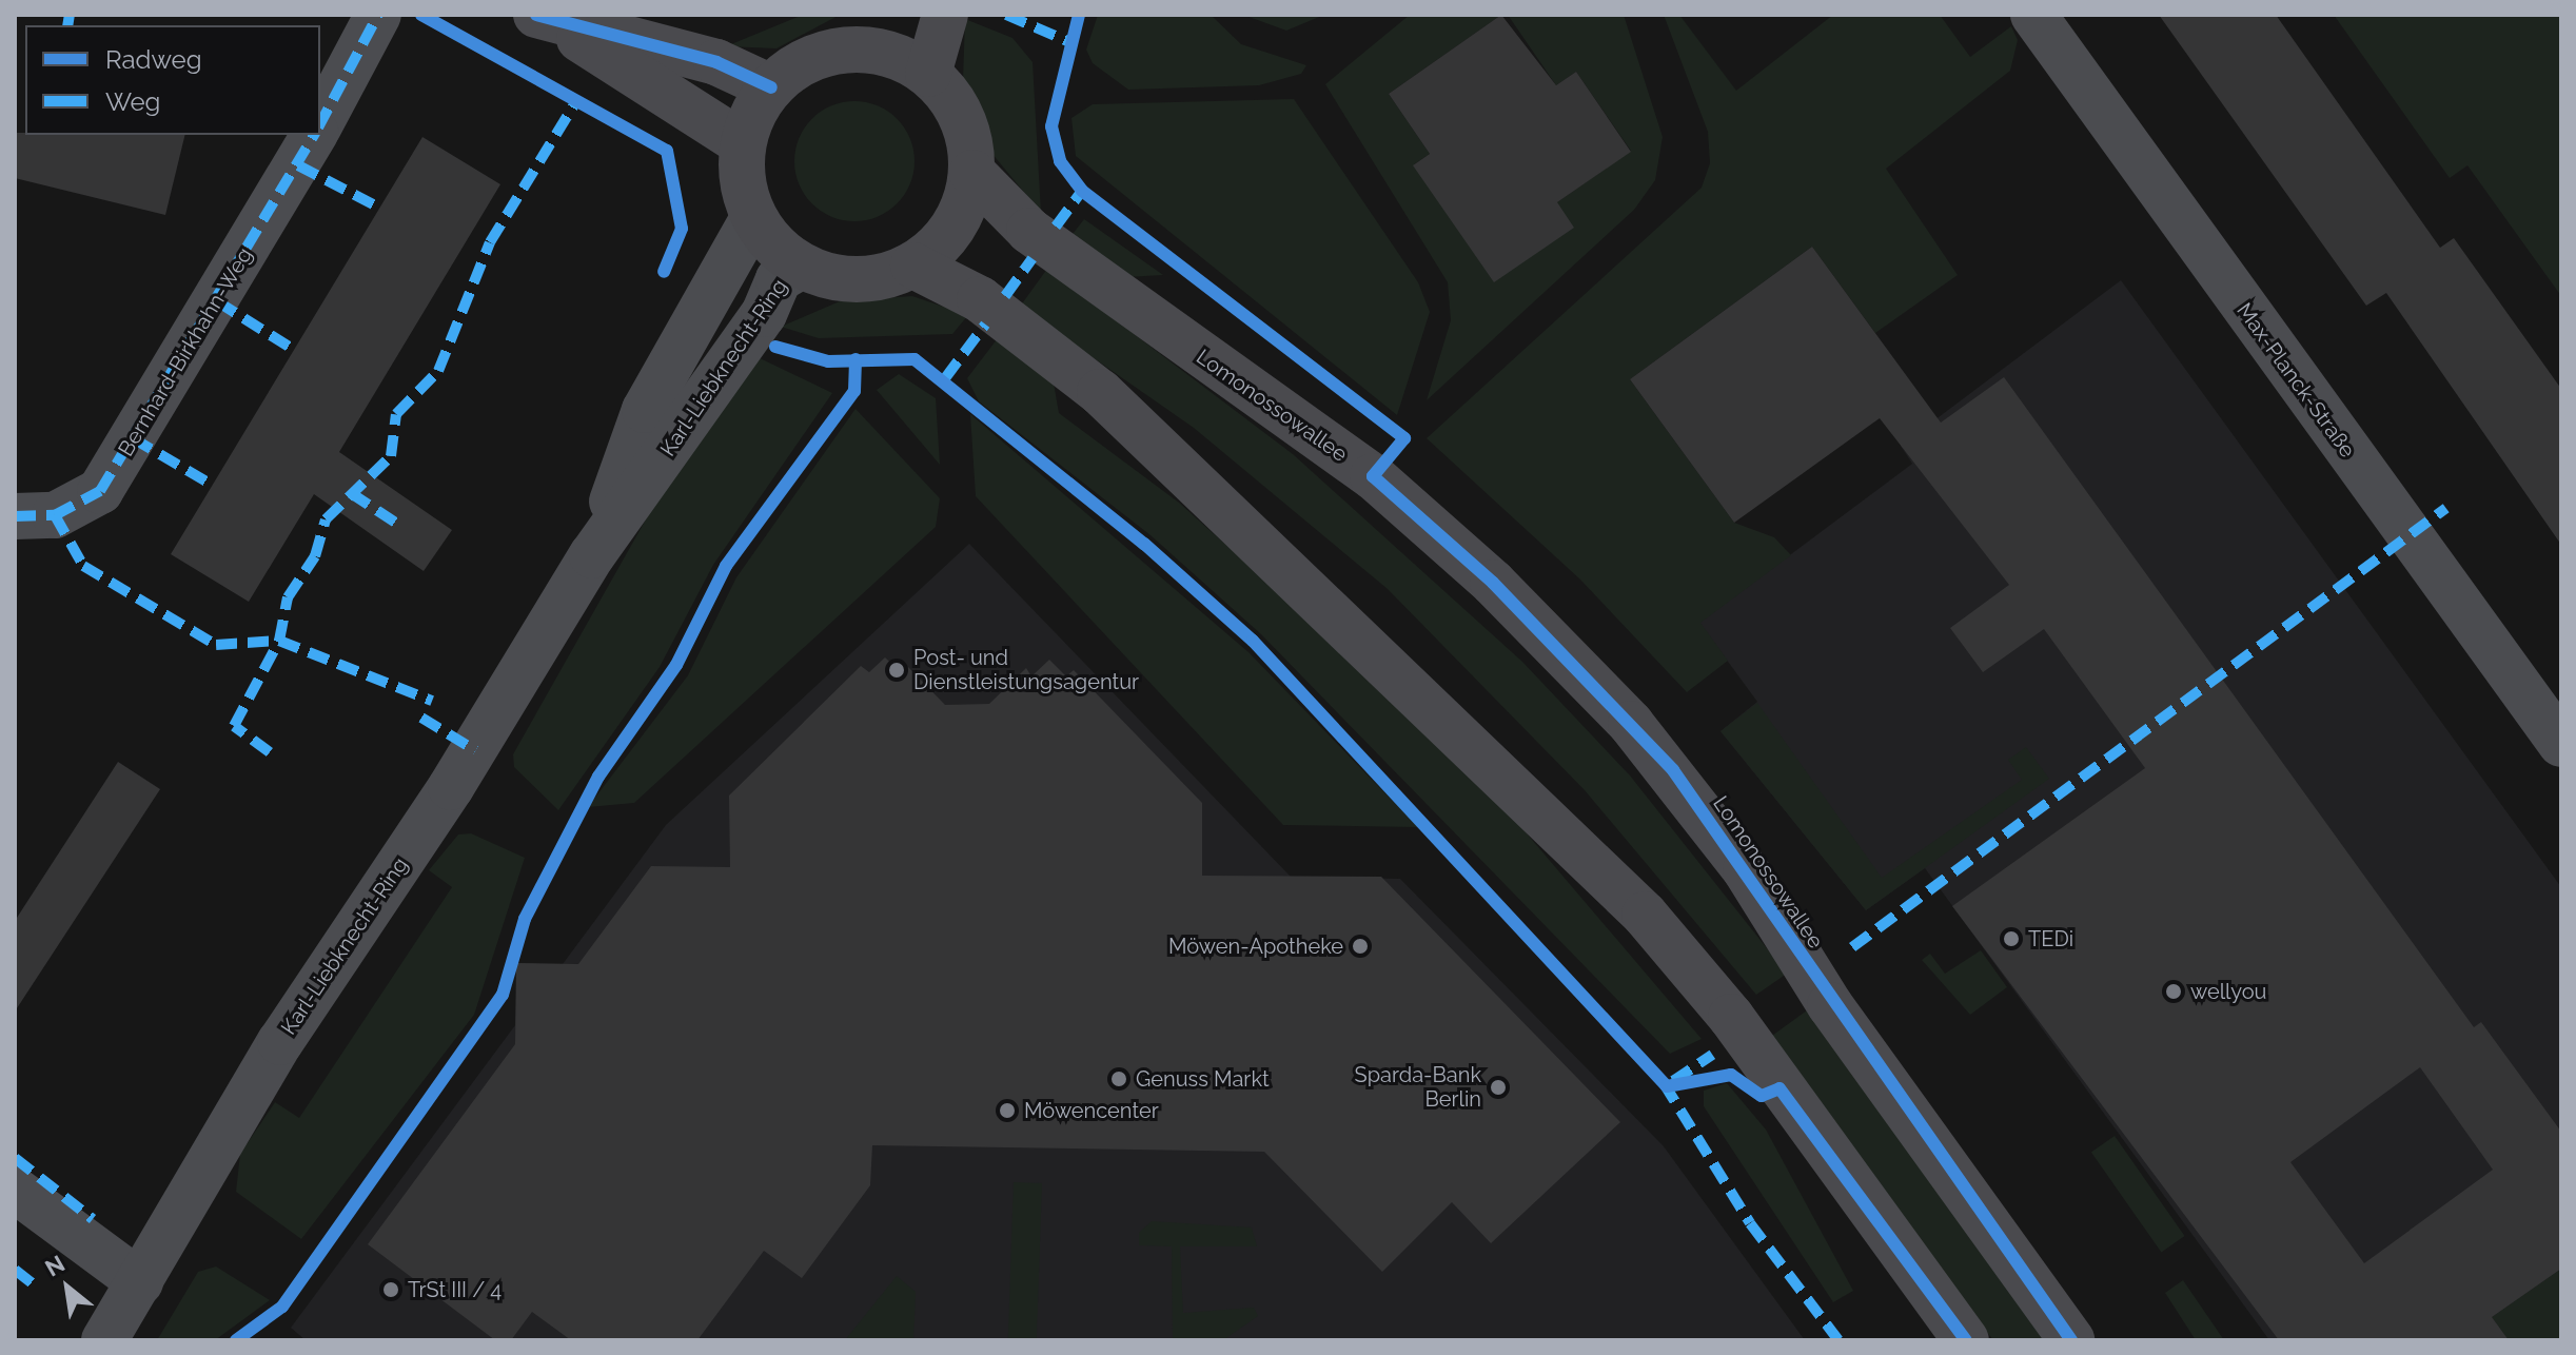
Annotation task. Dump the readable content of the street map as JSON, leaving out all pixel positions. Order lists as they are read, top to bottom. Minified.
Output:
{"streets":{"street":["Bernhard-Birkhahn-Weg","Karl-Liebknecht-Ring","Max-Planck-Straße","Lomonossowallee"]},"crossings":[["Karl-Liebknecht-Ring","Lomonossowallee"]],"places":["Post- und Dienstleistungsagentur","TEDi","Möwen-Apotheke","wellyou","Genuss Markt","Sparda-Bank Berlin","Möwencenter","TrSt III / 4"],"legend":["Radweg","Weg"],"north":"top left"}
